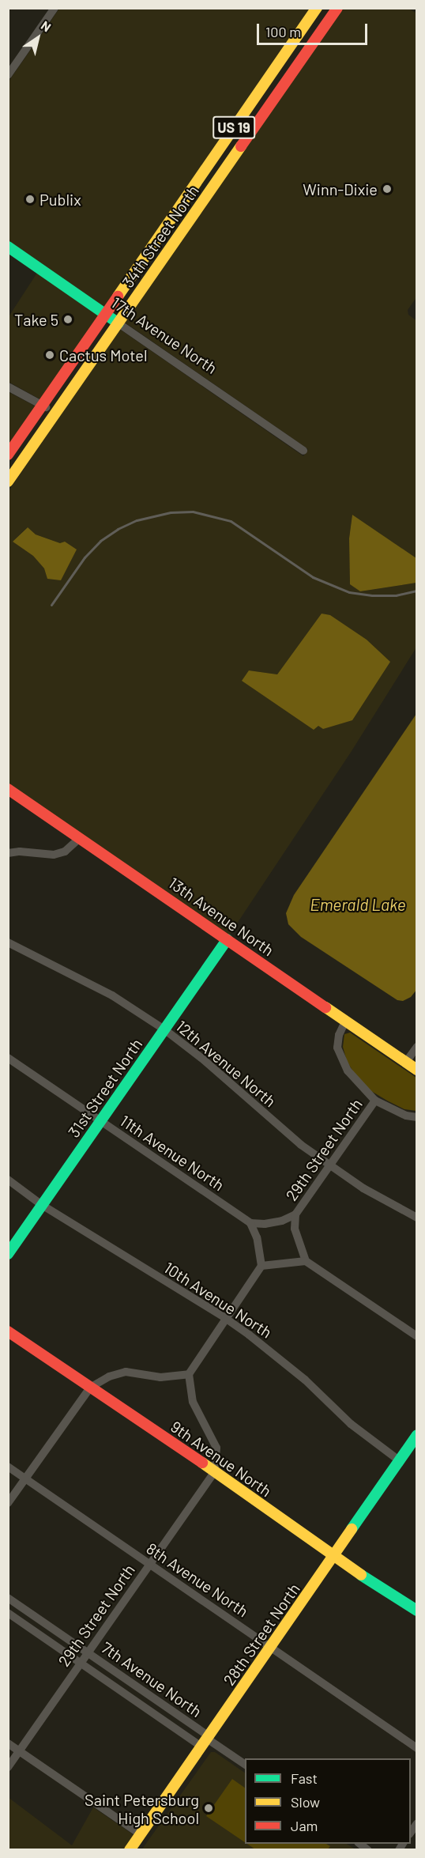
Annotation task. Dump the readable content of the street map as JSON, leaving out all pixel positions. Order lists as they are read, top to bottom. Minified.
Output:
{"streets":{"main road":["US 19","34th Street North","17th Avenue North","13th Avenue North","31st Street North","9th Avenue North","28th Street North"],"street":["12th Avenue North","29th Street North","11th Avenue North","10th Avenue North","8th Avenue North","7th Avenue North"]},"crossings":[["34th Street North","17th Avenue North"],["13th Avenue North","31st Street North"],["13th Avenue North","29th Street North"],["12th Avenue North","31st Street North"],["12th Avenue North","29th Street North"],["31st Street North","11th Avenue North"],["31st Street North","10th Avenue North"],["29th Street North","11th Avenue North"],["29th Street North","9th Avenue North"],["29th Street North","8th Avenue North"],["29th Street North","7th Avenue North"],["10th Avenue North","28th Street North"],["9th Avenue North","28th Street North"],["8th Avenue North","28th Street North"],["28th Street North","7th Avenue North"]],"water":["Emerald Lake"],"places":["Winn-Dixie","Publix","Take 5","Cactus Motel","Saint Petersburg High School"],"legend":["Fast","Slow","Jam"],"scale_bar":"100 m","north":"top right"}
